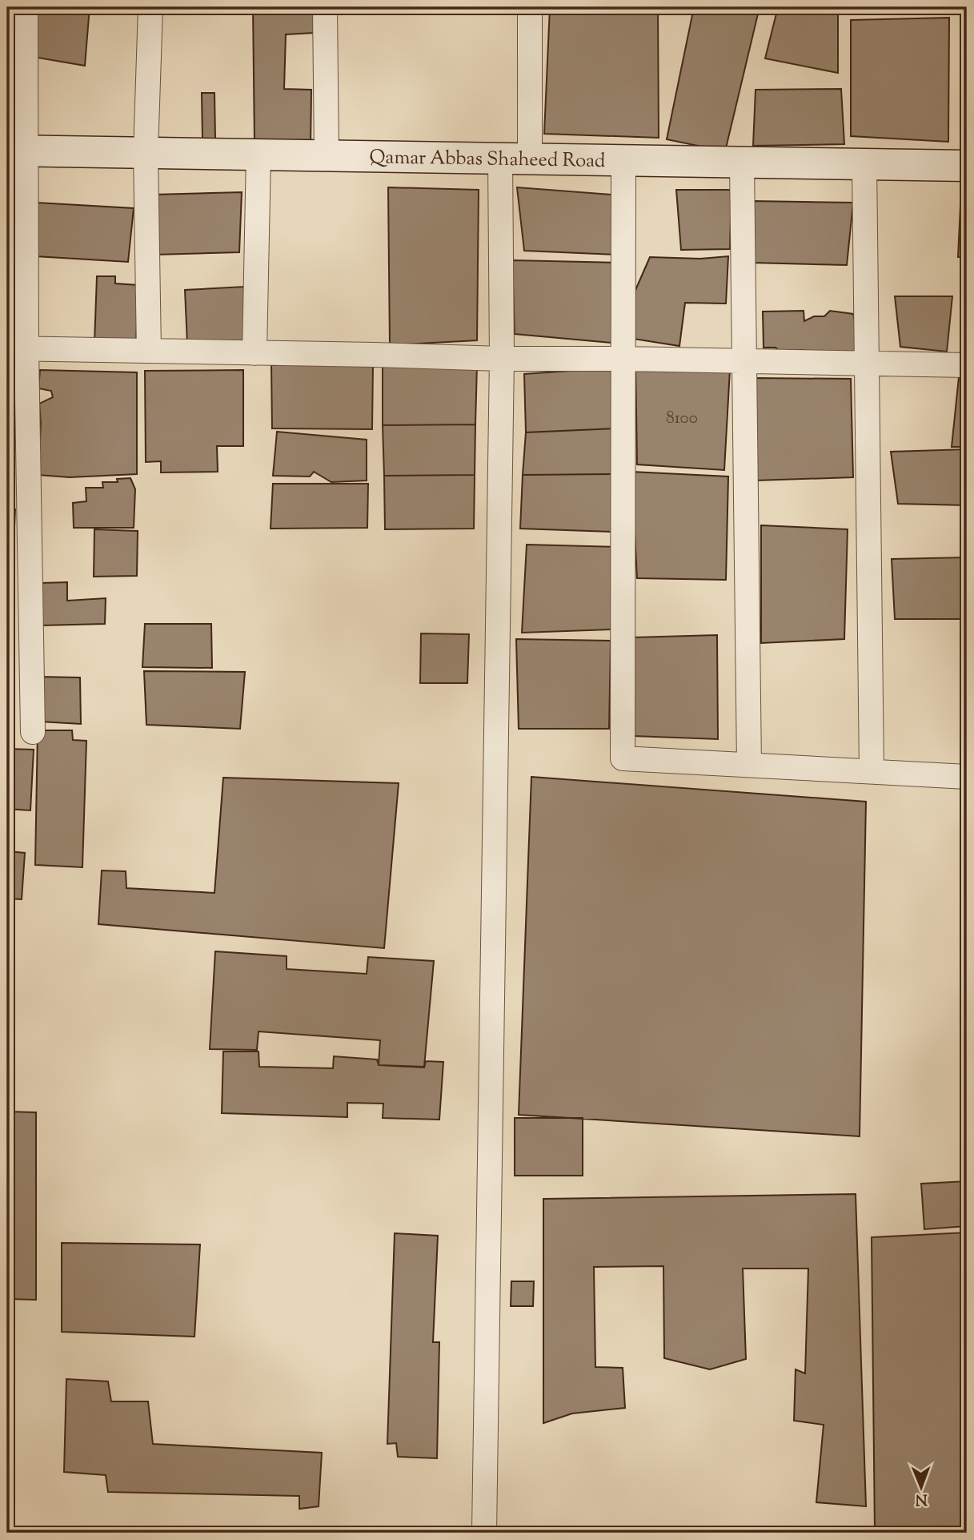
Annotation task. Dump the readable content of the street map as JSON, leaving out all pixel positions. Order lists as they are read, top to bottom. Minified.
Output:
{"streets":{"street":["Qamar Abbas Shaheed Road"]},"house_numbers":["8100"],"north":"bottom"}
